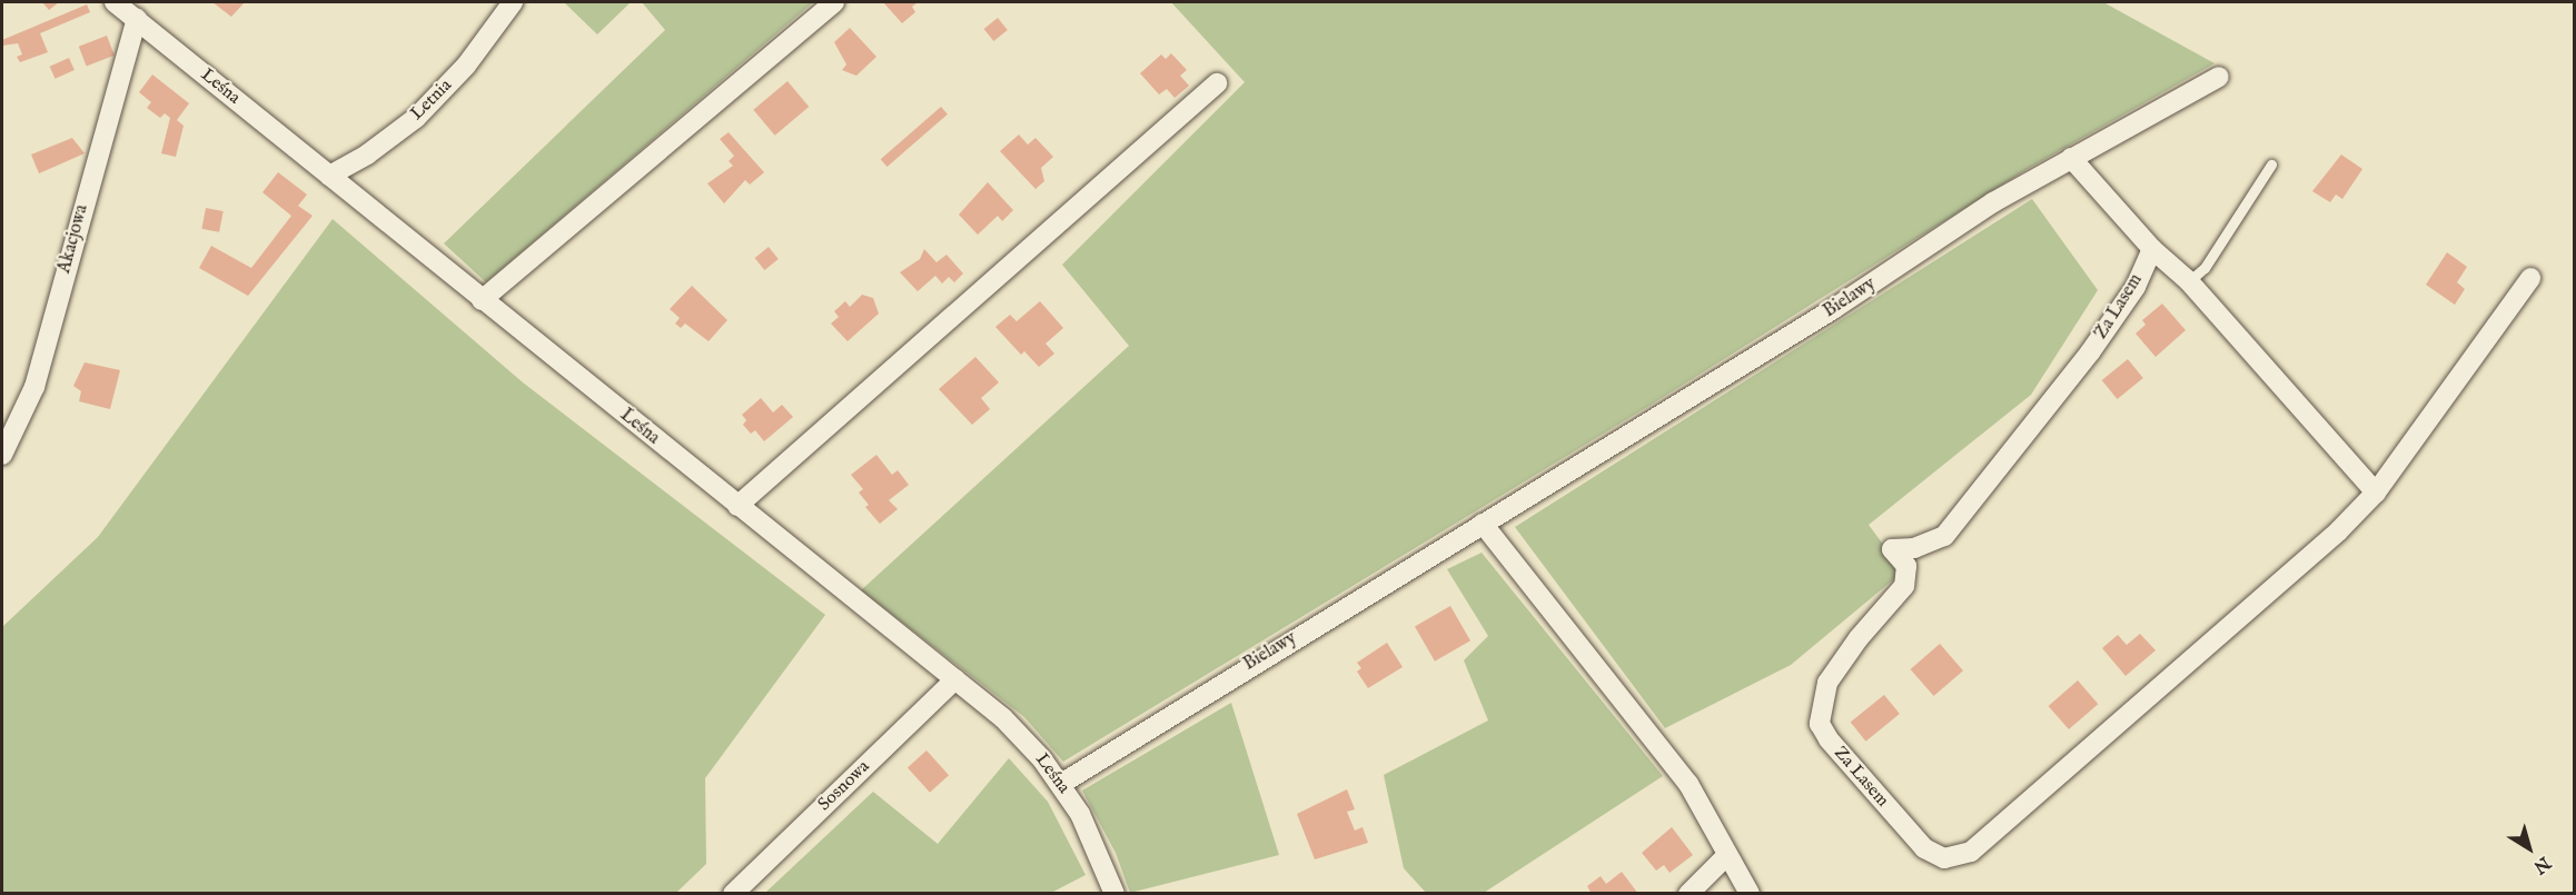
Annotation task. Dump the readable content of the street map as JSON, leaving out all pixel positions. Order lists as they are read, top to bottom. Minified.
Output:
{"streets":{"street":["Leśna","Letnia","Akacjowa","Bielawy","Za Lasem","Sosnowa"]},"crossings":[["Leśna","Letnia"],["Leśna","Akacjowa"],["Leśna","Bielawy"],["Leśna","Sosnowa"]],"north":"bottom right"}
